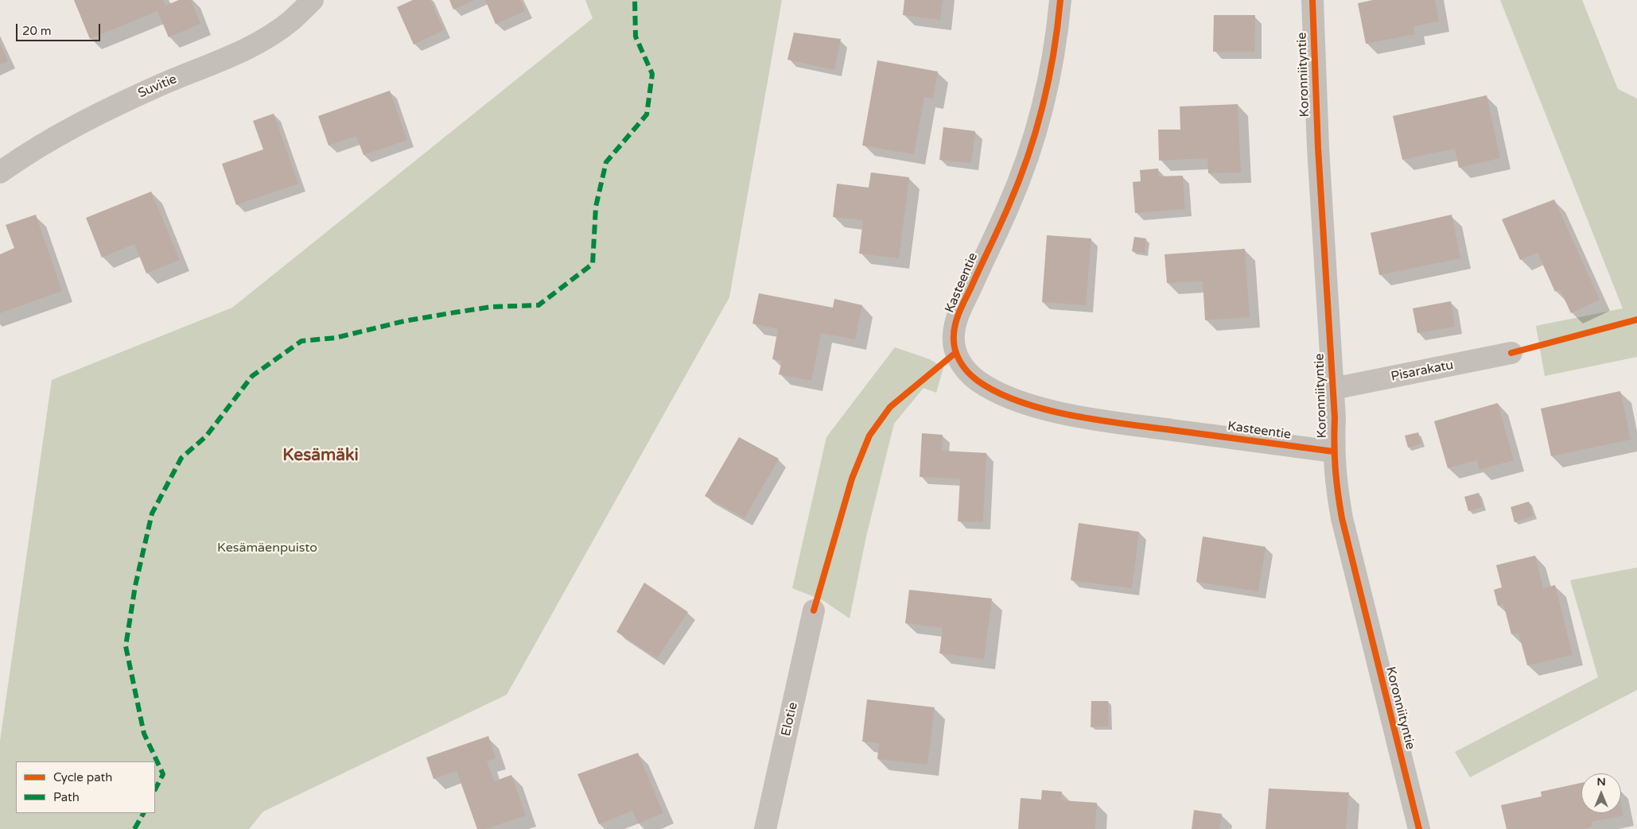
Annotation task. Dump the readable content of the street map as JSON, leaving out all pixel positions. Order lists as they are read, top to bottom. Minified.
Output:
{"streets":{"street":["Koronniityntie","Suvitie","Kasteentie","Pisarakatu","Elotie"]},"crossings":[["Koronniityntie","Kasteentie"],["Koronniityntie","Pisarakatu"]],"districts":["Kesämäki"],"parks":["Kesämäenpuisto"],"legend":["Cycle path","Path"],"scale_bar":"20 m","north":"top"}
